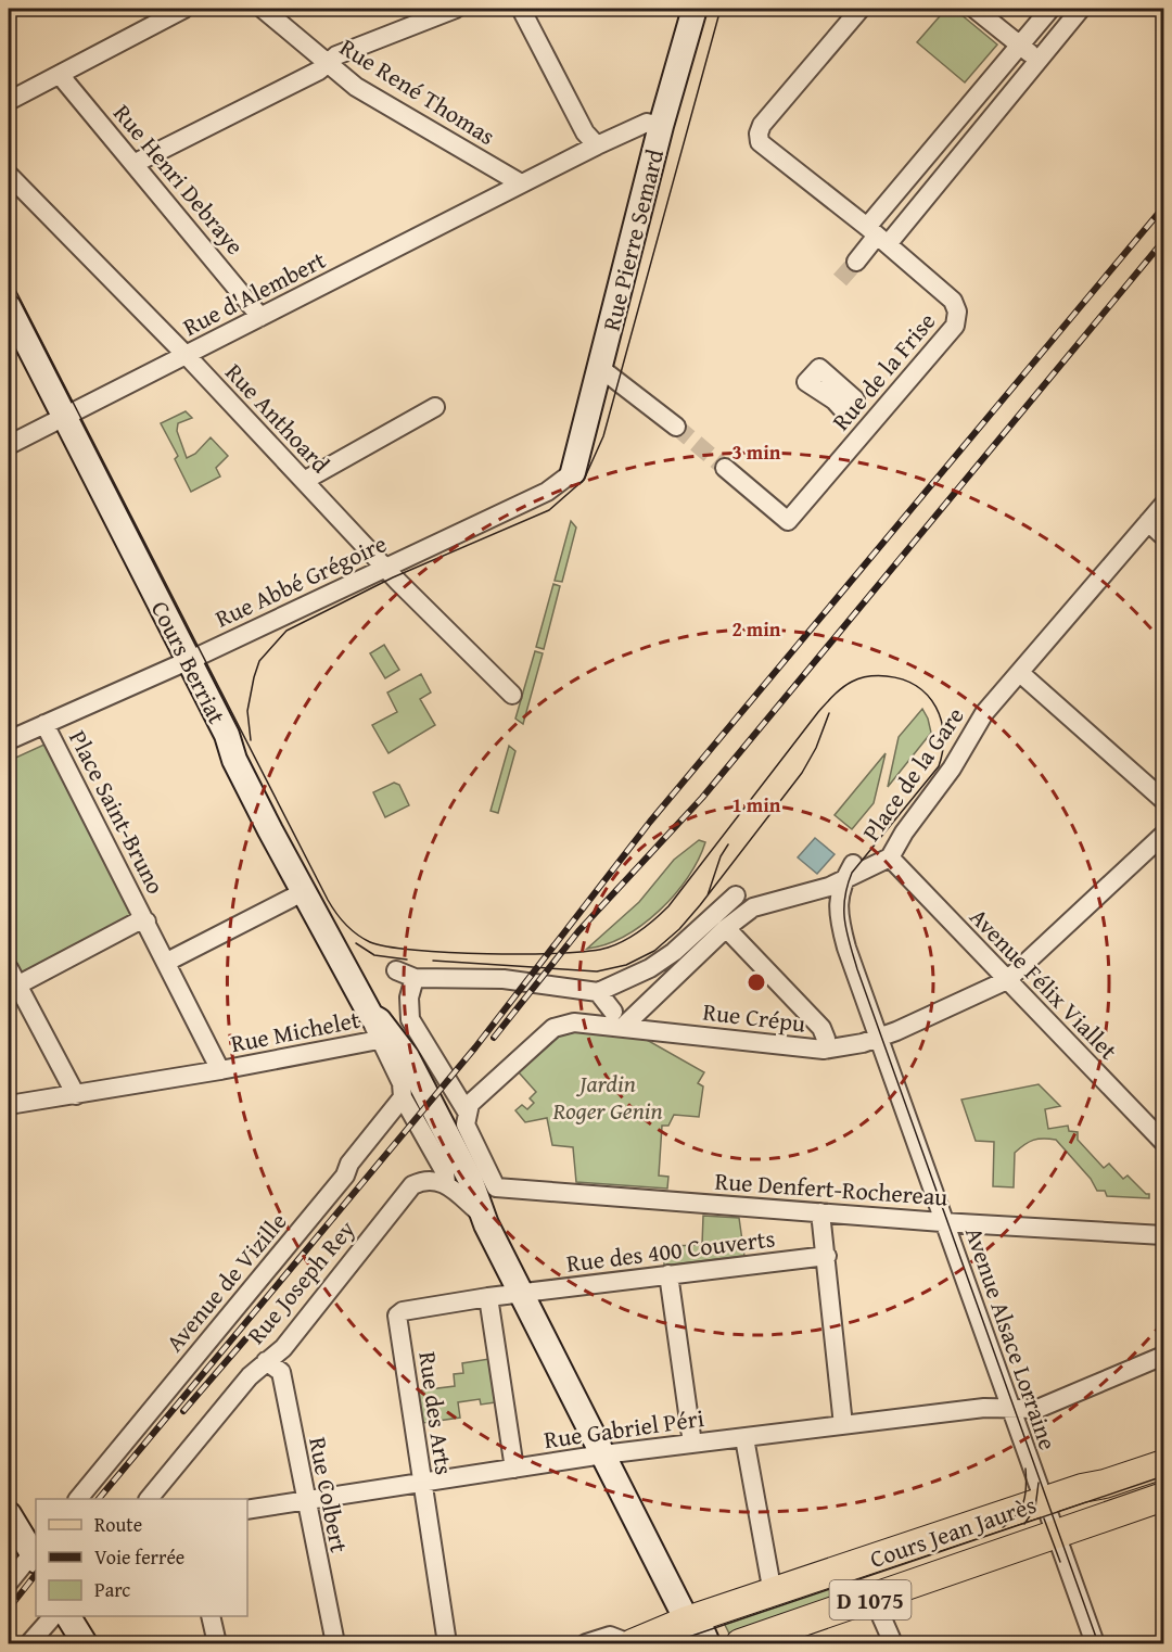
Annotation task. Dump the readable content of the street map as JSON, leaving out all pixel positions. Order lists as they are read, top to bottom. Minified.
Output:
{"streets":{"main road":["Cours Jean Jaurès","D 1075"],"street":["Rue René Thomas","Rue Henri Debraye","Rue Pierre Semard","Rue d'Alembert","Rue de la Frise","Rue Anthoard","Rue Abbé Grégoire","Cours Berriat","Place de la Gare","Place Saint-Bruno","Avenue Félix Viallet","Rue Crépu","Rue Michelet","Rue Denfert-Rochereau","Rue des 400 Couverts","Avenue de Vizille","Rue Joseph Rey","Avenue Alsace Lorraine","Rue des Arts","Rue Gabriel Péri","Rue Colbert"]},"crossings":[["Rue René Thomas","Rue d'Alembert"],["Rue Henri Debraye","Rue d'Alembert"],["Rue Pierre Semard","Rue d'Alembert"],["Rue Pierre Semard","Rue Abbé Grégoire"],["Rue d'Alembert","Rue Anthoard"],["Rue d'Alembert","Cours Berriat"],["Rue Anthoard","Rue Abbé Grégoire"],["Rue Abbé Grégoire","Cours Berriat"],["Rue Abbé Grégoire","Place Saint-Bruno"],["Cours Berriat","Rue Michelet"],["Cours Berriat","Rue Denfert-Rochereau"],["Cours Berriat","Rue des 400 Couverts"],["Cours Berriat","Avenue de Vizille"],["Cours Berriat","Rue Joseph Rey"],["Cours Berriat","Rue des Arts"],["Cours Berriat","Rue Gabriel Péri"],["Cours Berriat","Cours Jean Jaurès"],["Place de la Gare","Avenue Félix Viallet"],["Place de la Gare","Rue Crépu"],["Place de la Gare","Avenue Alsace Lorraine"],["Place Saint-Bruno","Rue Michelet"],["Avenue Félix Viallet","Rue Crépu"],["Rue Crépu","Avenue Alsace Lorraine"],["Rue Denfert-Rochereau","Avenue Alsace Lorraine"],["Rue des 400 Couverts","Rue des Arts"],["Rue Joseph Rey","Rue Colbert"],["Avenue Alsace Lorraine","Rue Gabriel Péri"],["Avenue Alsace Lorraine","Cours Jean Jaurès"],["Rue des Arts","Rue Gabriel Péri"],["Rue Gabriel Péri","Rue Colbert"]],"parks":["Jardin Roger Genin"],"legend":["Route","Voie ferrée","Parc"],"rings":["3 min","2 min","1 min"]}
